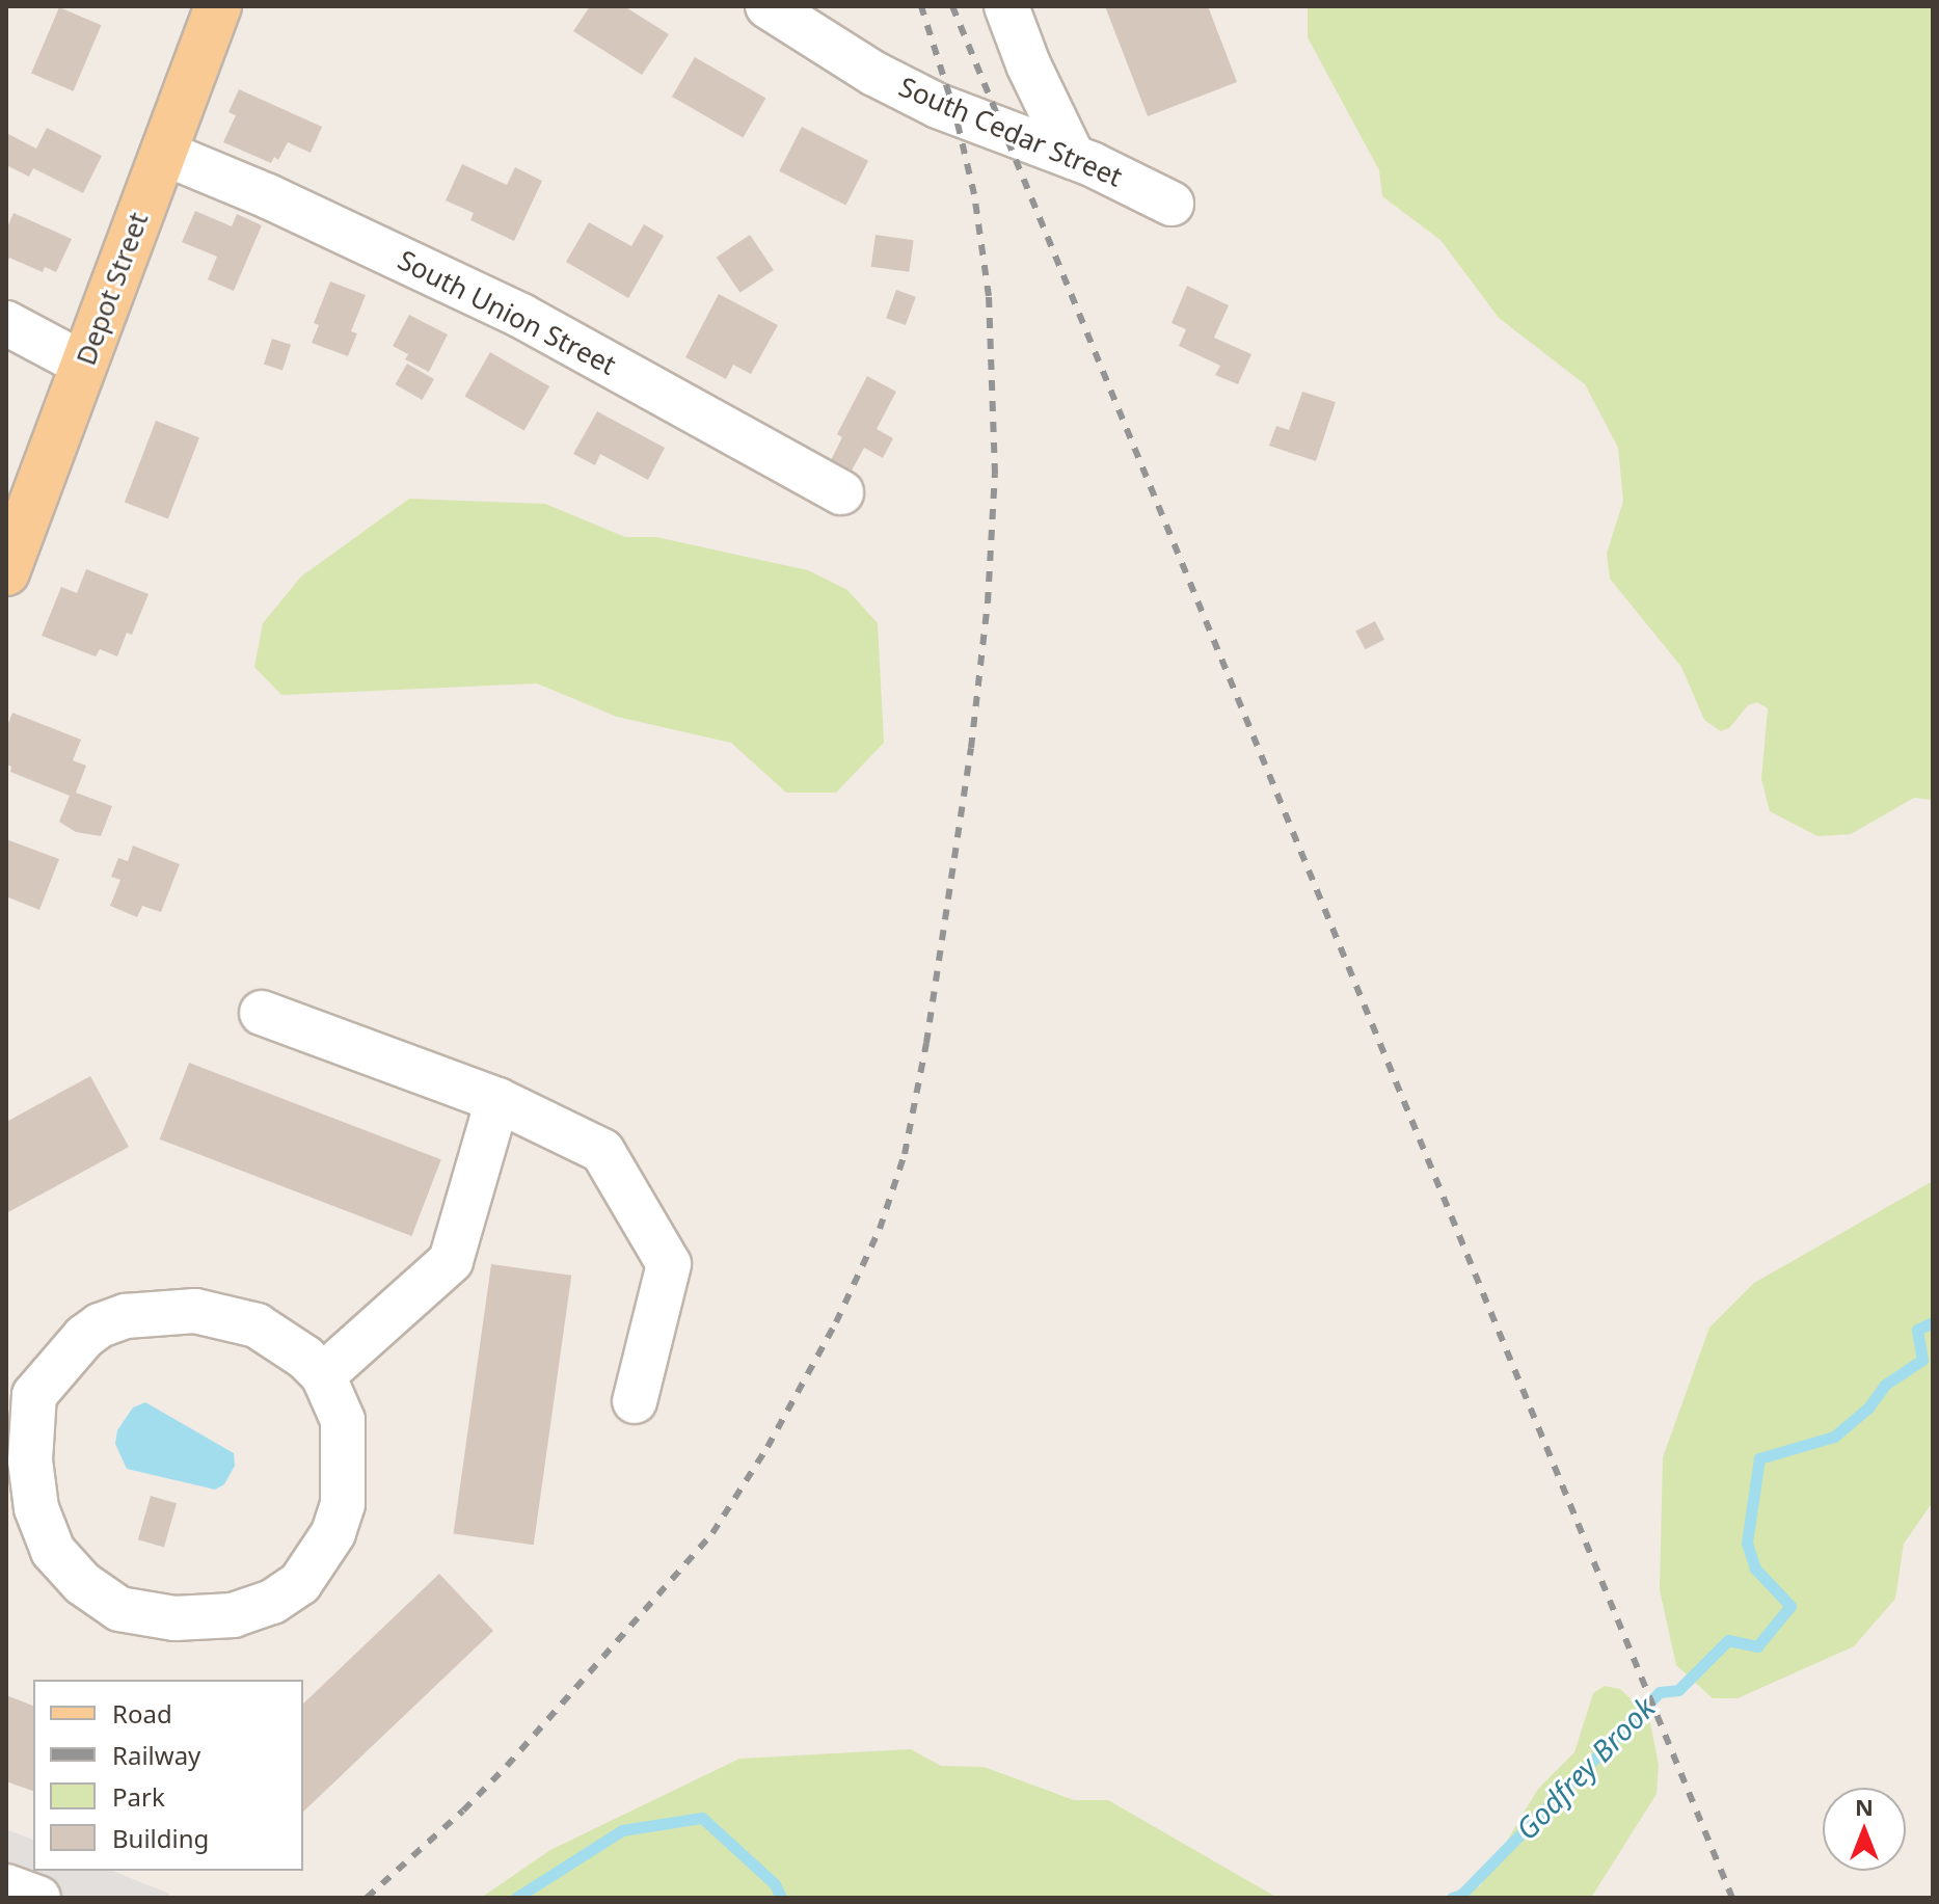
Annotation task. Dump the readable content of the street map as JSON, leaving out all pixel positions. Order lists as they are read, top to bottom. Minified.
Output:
{"streets":{"main road":["Depot Street"],"street":["South Cedar Street","South Union Street"]},"crossings":[["Depot Street","South Union Street"]],"water":["Godfrey Brook"],"legend":["Road","Railway","Park","Building"],"north":"top"}
